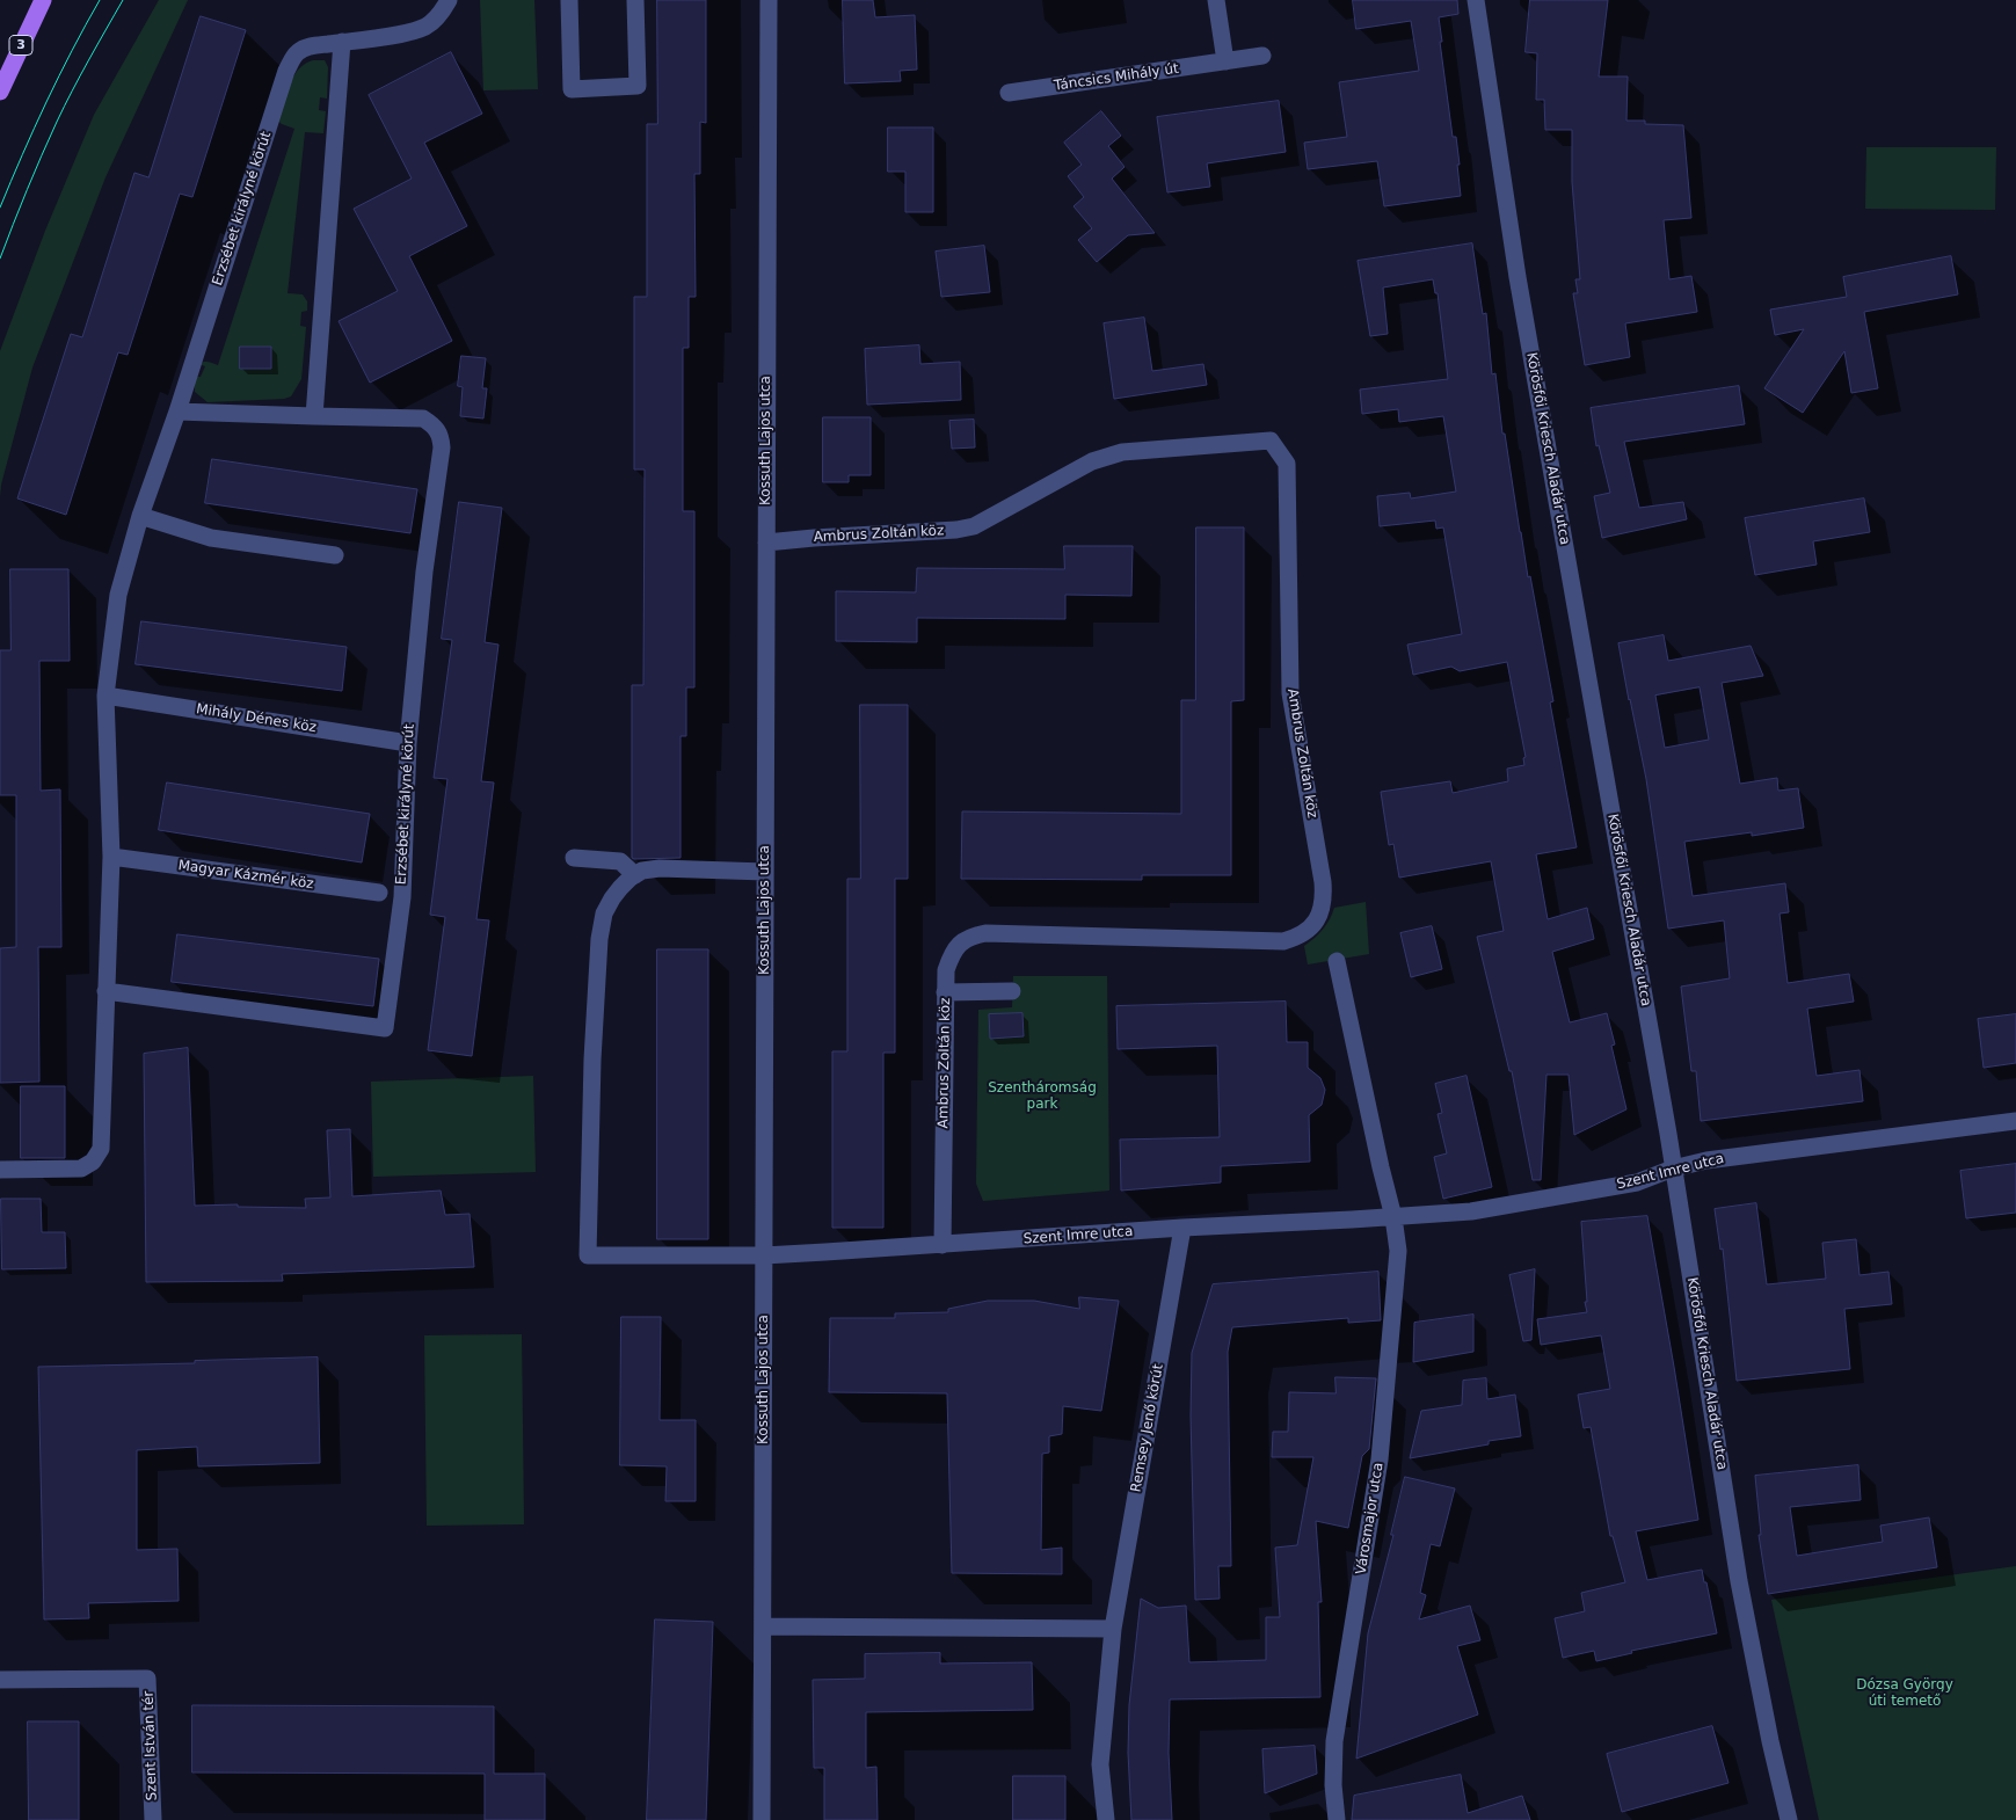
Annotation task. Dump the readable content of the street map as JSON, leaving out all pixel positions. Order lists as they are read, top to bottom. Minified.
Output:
{"streets":{"main road":["3"],"street":["Táncsics Mihály út","Erzsébet királyné körút","Kossuth Lajos utca","Körösfői Kriesch Aladár utca","Ambrus Zoltán köz","Mihály Dénes köz","Magyar Kázmér köz","Szent Imre utca","Remsey Jenő körút","Városmajor utca","Szent István tér"]},"crossings":[["Erzsébet királyné körút","Mihály Dénes köz"],["Erzsébet királyné körút","Magyar Kázmér köz"],["Kossuth Lajos utca","Ambrus Zoltán köz"],["Kossuth Lajos utca","Szent Imre utca"],["Körösfői Kriesch Aladár utca","Szent Imre utca"],["Ambrus Zoltán köz","Szent Imre utca"],["Szent Imre utca","Remsey Jenő körút"],["Szent Imre utca","Városmajor utca"]],"parks":["Szentháromság park","Dózsa György úti temető"]}
